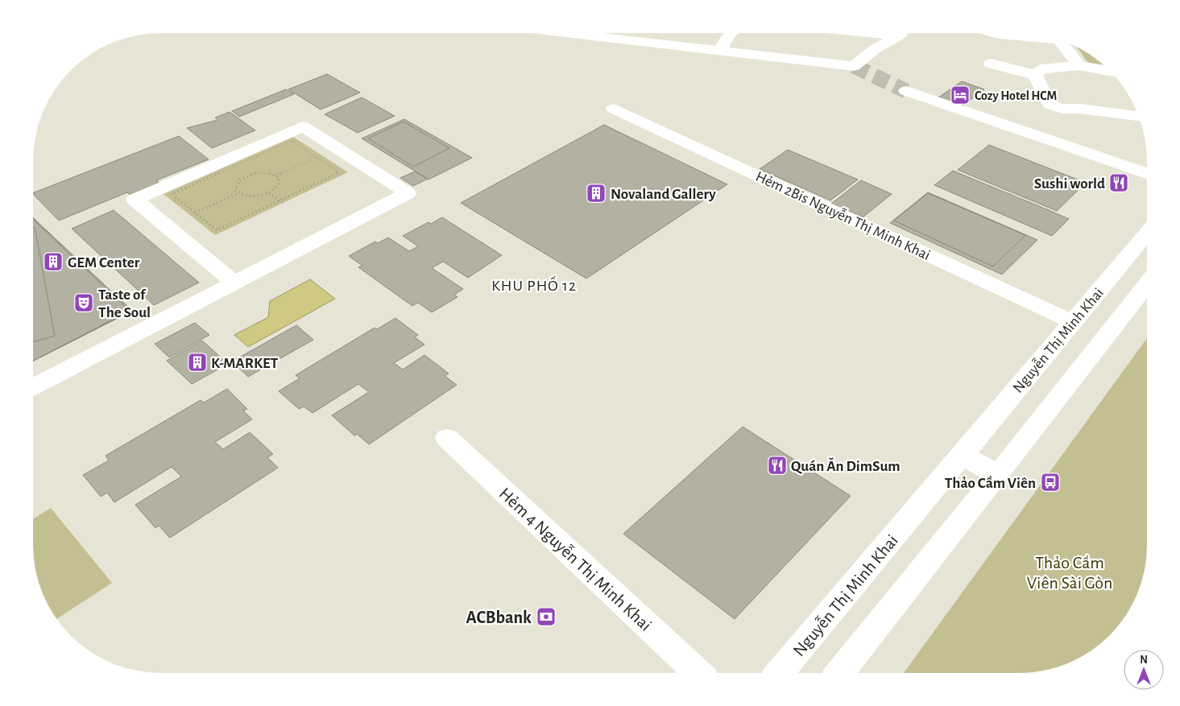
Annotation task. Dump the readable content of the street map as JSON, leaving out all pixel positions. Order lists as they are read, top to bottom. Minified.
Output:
{"streets":{"main road":["Hẻm 2Bis Nguyễn Thị Minh Khai","Nguyễn Thị Minh Khai","Hẻm 4 Nguyễn Thị Minh Khai"]},"crossings":[["Hẻm 2Bis Nguyễn Thị Minh Khai","Nguyễn Thị Minh Khai"]],"districts":["KHU PHỐ 12"],"parks":["Thảo Cầm Viên Sài Gòn"],"places":{"hotel":["Cozy Hotel HCM"],"restaurant":["Sushi world","Quán Ăn DimSum"],"building":["Novaland Gallery","GEM Center","K-MARKET"],"theatre":["Taste of The Soul"],"bus stop":["Thảo Cầm Viên"],"bank":["ACBbank"]},"north":"top"}
